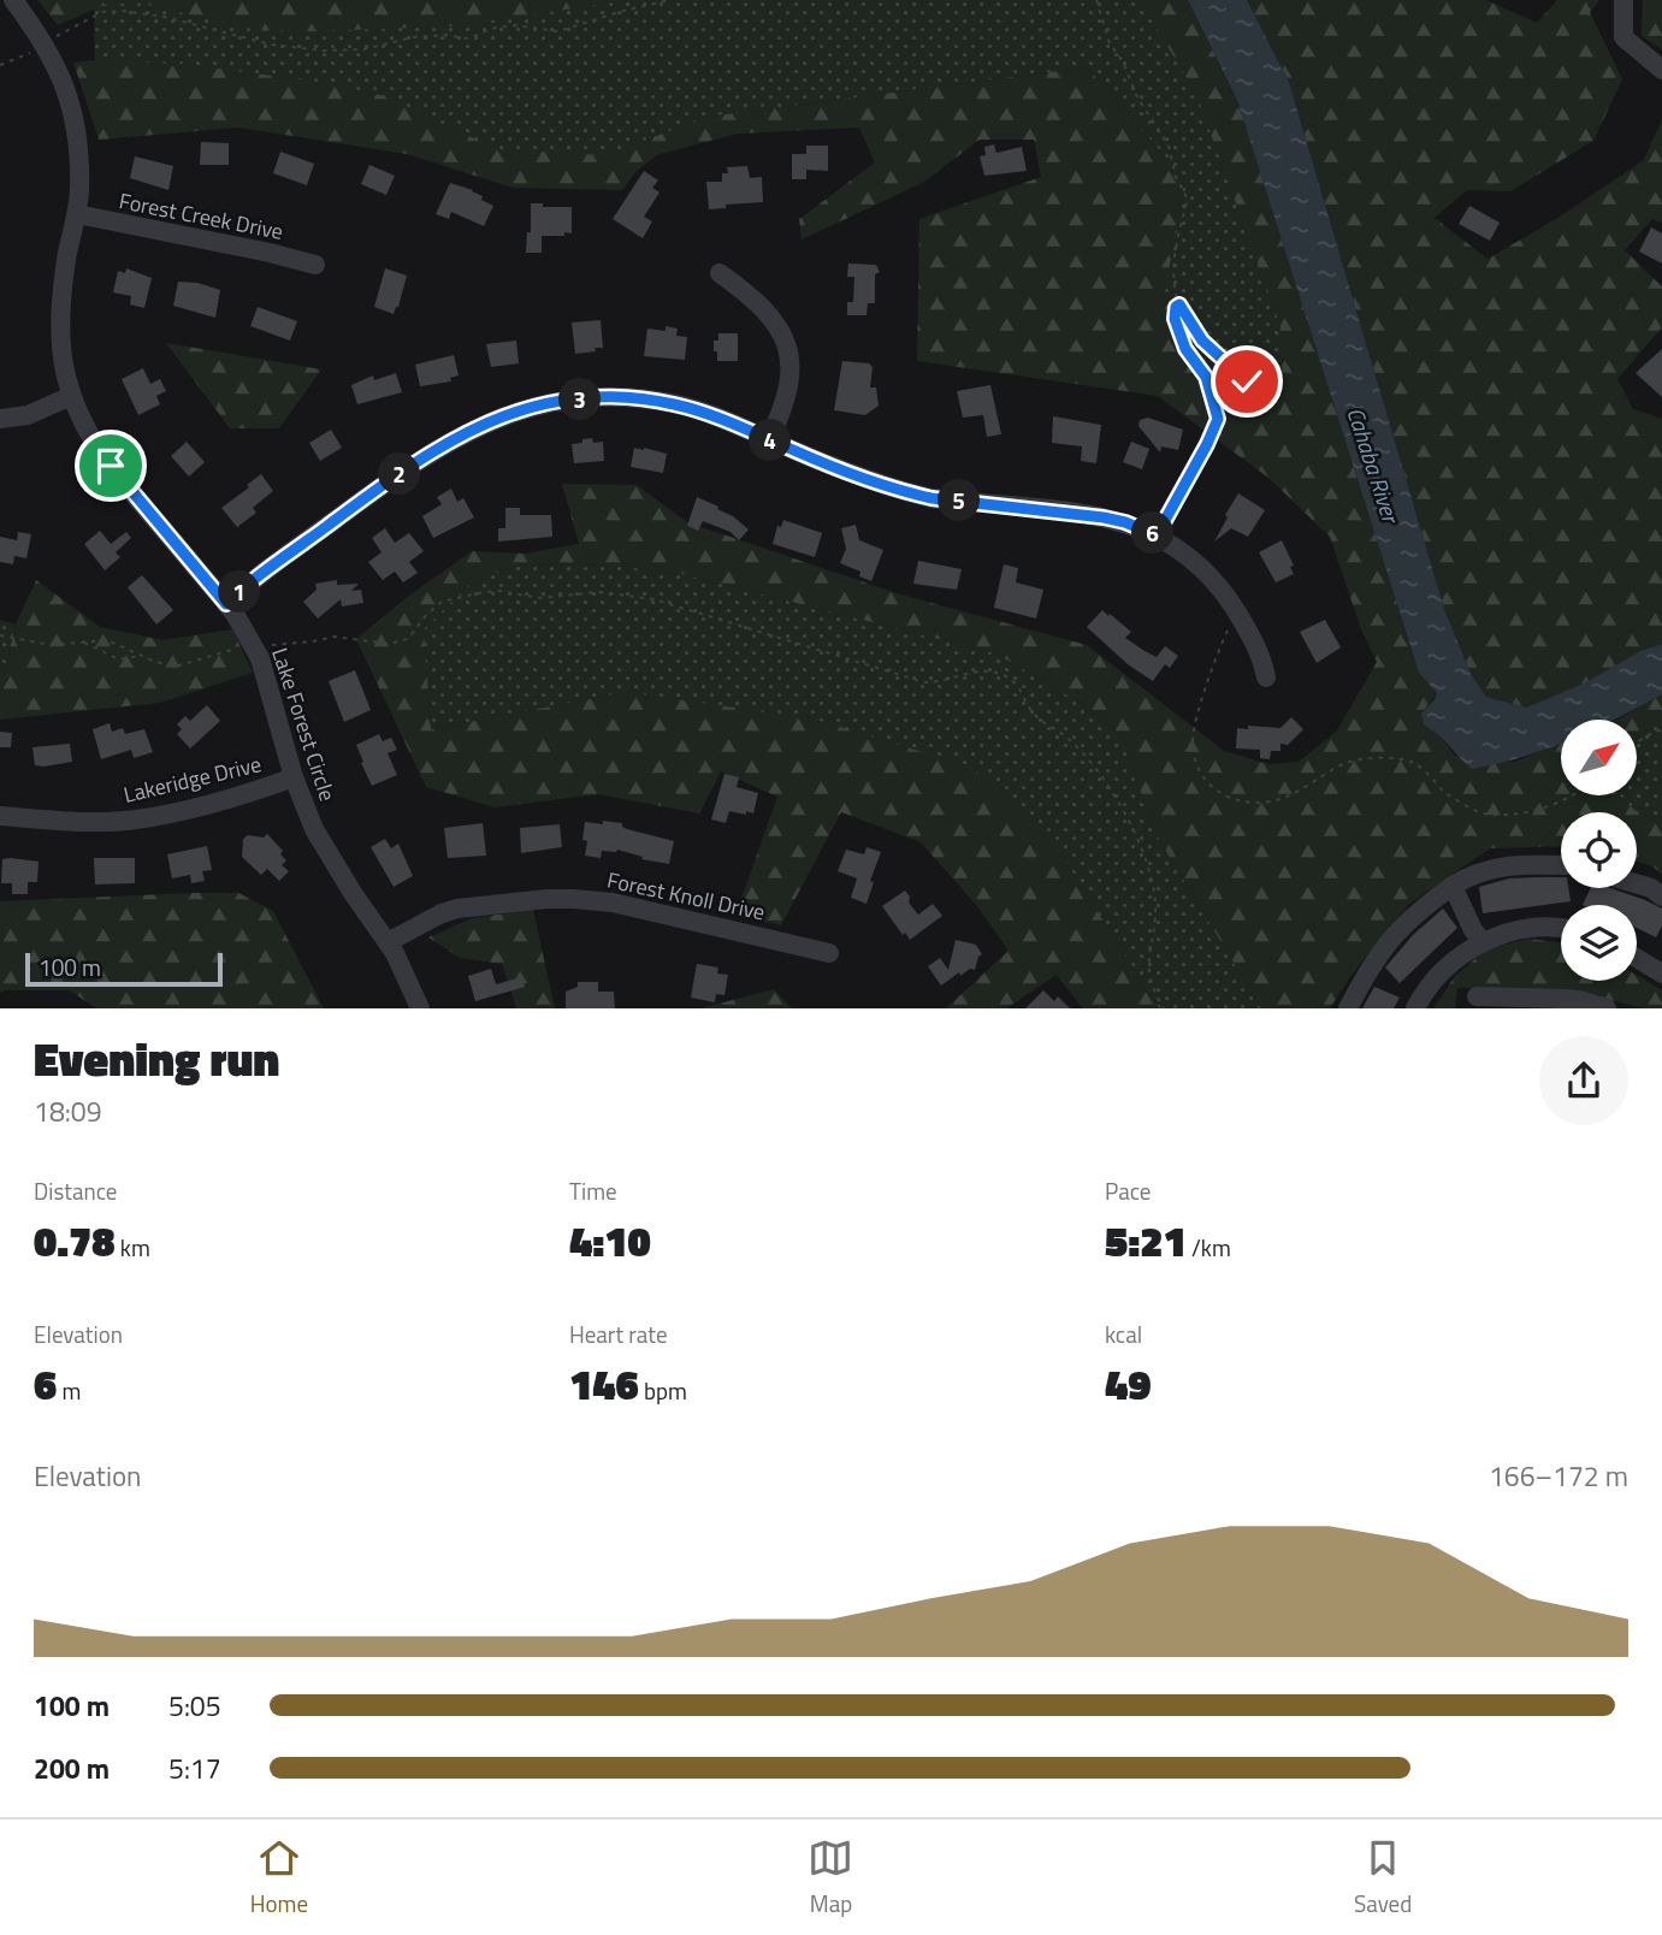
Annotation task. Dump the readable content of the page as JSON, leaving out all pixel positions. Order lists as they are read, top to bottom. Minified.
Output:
{"streets":{"street":["Forest Creek Drive","Lake Forest Circle","Lakeridge Drive","Forest Knoll Drive"]},"crossings":[["Forest Creek Drive","Lake Forest Circle"],["Lake Forest Circle","Lakeridge Drive"],["Lake Forest Circle","Forest Knoll Drive"]],"water":["Cahaba River"],"scale_bar":"100 m","north":"top right","page":{"pins":["3","4","2","5","6","1"],"scale":"100 m","heading":["Evening run","18:09"],"stats":[["Distance","0.78 km"],["Time","4:10"],["Pace","5:21 /km"],["Elevation","6 m"],["Heart rate","146 bpm"],["kcal","49"]],"chart":["Elevation","166–172 m"],"list":[{"name":"100 m","note":"5:05"},{"name":"200 m","note":"5:17"}],"tabs":["Home","Map","Saved"]}}
